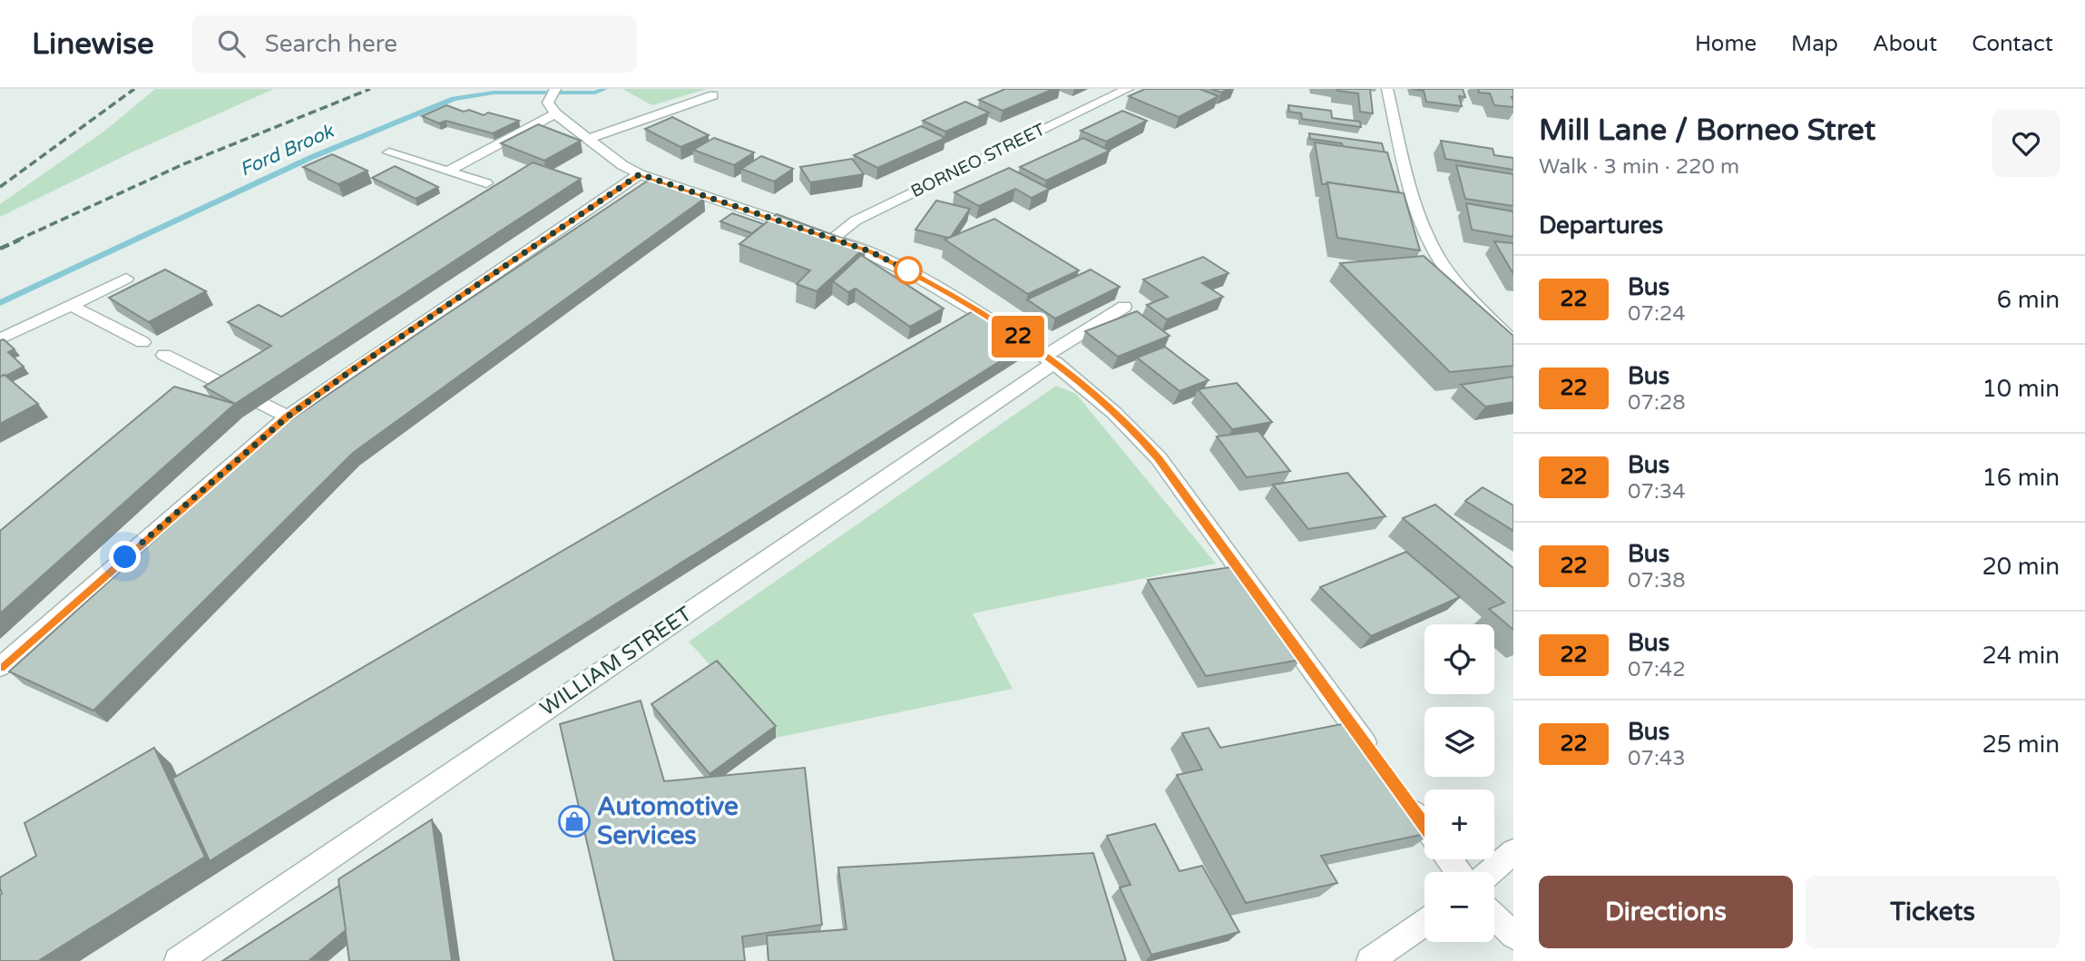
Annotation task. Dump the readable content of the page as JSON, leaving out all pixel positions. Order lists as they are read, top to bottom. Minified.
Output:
{"streets":{"street":["BORNEO STREET","WILLIAM STREET"]},"water":["Ford Brook"],"places":{"shop":["Automotive Services"]},"lines":["bus line 22"],"page":{"header":"Linewise","search":"Search here","nav":["Home","Map","About","Contact"],"on_map":"22","heading":[["Mill Lane / Borneo Stret","Walk · 3 min · 220 m"],"Departures"],"list":[{"mark":"22","name":"Bus","note":"07:24","value":"6 min"},{"mark":"22","name":"Bus","note":"07:28","value":"10 min"},{"mark":"22","name":"Bus","note":"07:34","value":"16 min"},{"mark":"22","name":"Bus","note":"07:38","value":"20 min"},{"mark":"22","name":"Bus","note":"07:42","value":"24 min"},{"mark":"22","name":"Bus","note":"07:43","value":"25 min"}],"map_buttons":["+","−"],"buttons":["Directions","Tickets"]}}
